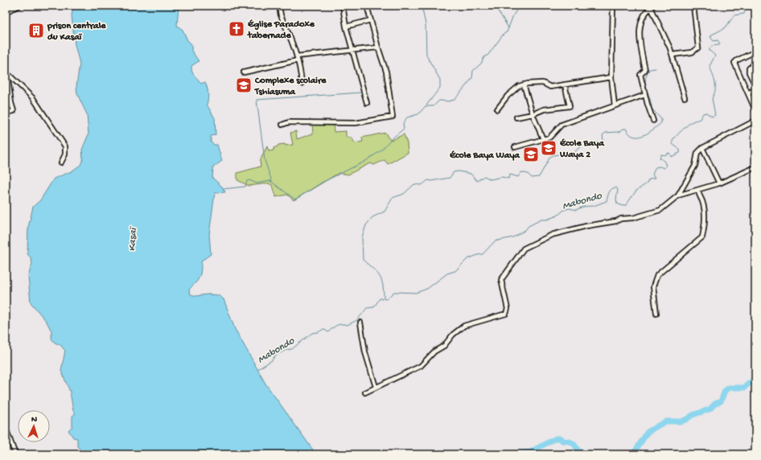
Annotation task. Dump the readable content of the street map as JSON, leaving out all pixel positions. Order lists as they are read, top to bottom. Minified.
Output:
{"water":["Mabondo","Kasaï"],"places":{"church":["Église Paradoxe tabernacle"],"building":["prison centrale du Kasaï"],"school or university":["Complexe scolaire Tshiasuma","École Baya Waya 2","École Baya Waya"]},"north":"top"}
